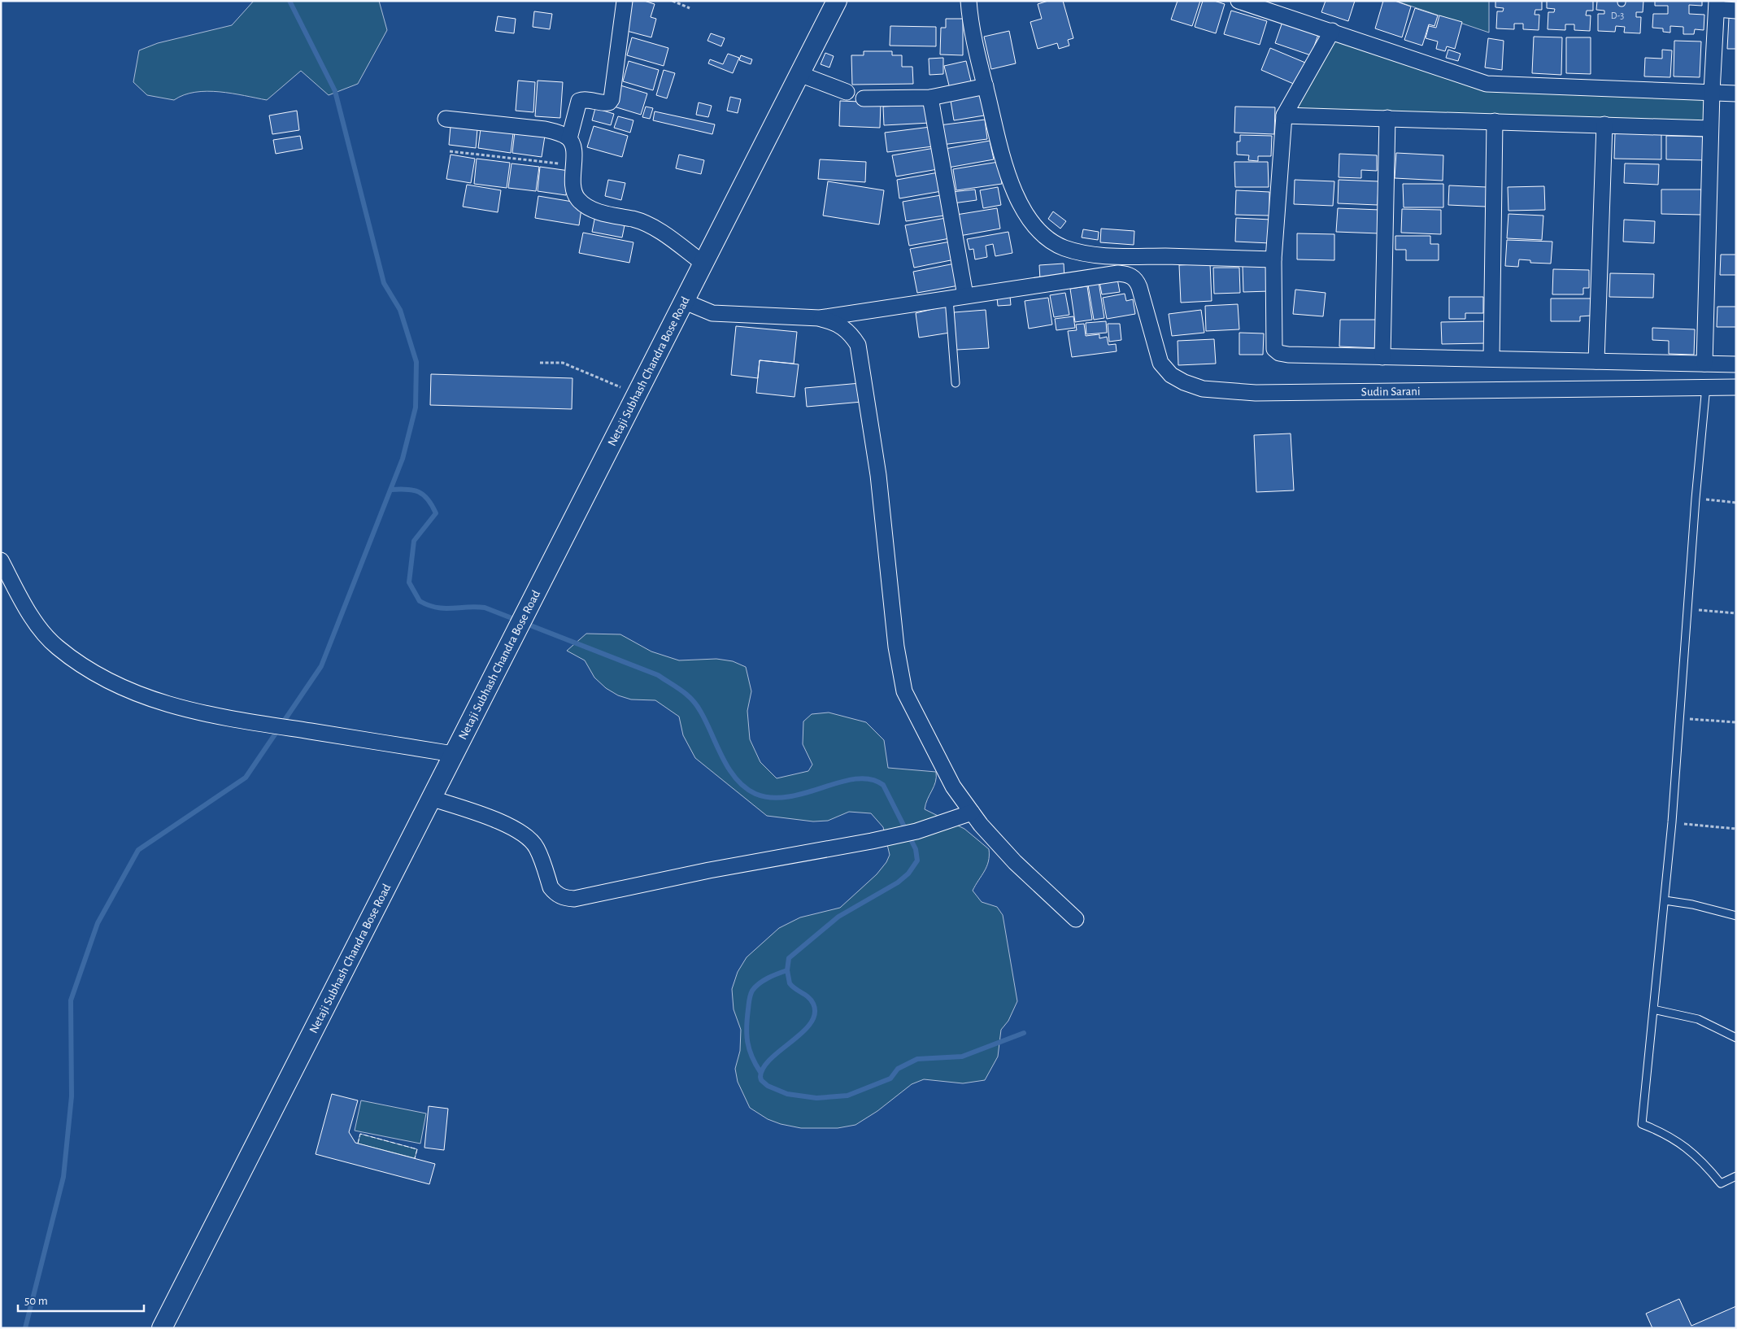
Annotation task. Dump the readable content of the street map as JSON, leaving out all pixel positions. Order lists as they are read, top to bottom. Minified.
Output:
{"streets":{"street":["Netaji Subhash Chandra Bose Road","Sudin Sarani"]},"house_numbers":["D-3"],"scale_bar":"50 m"}
